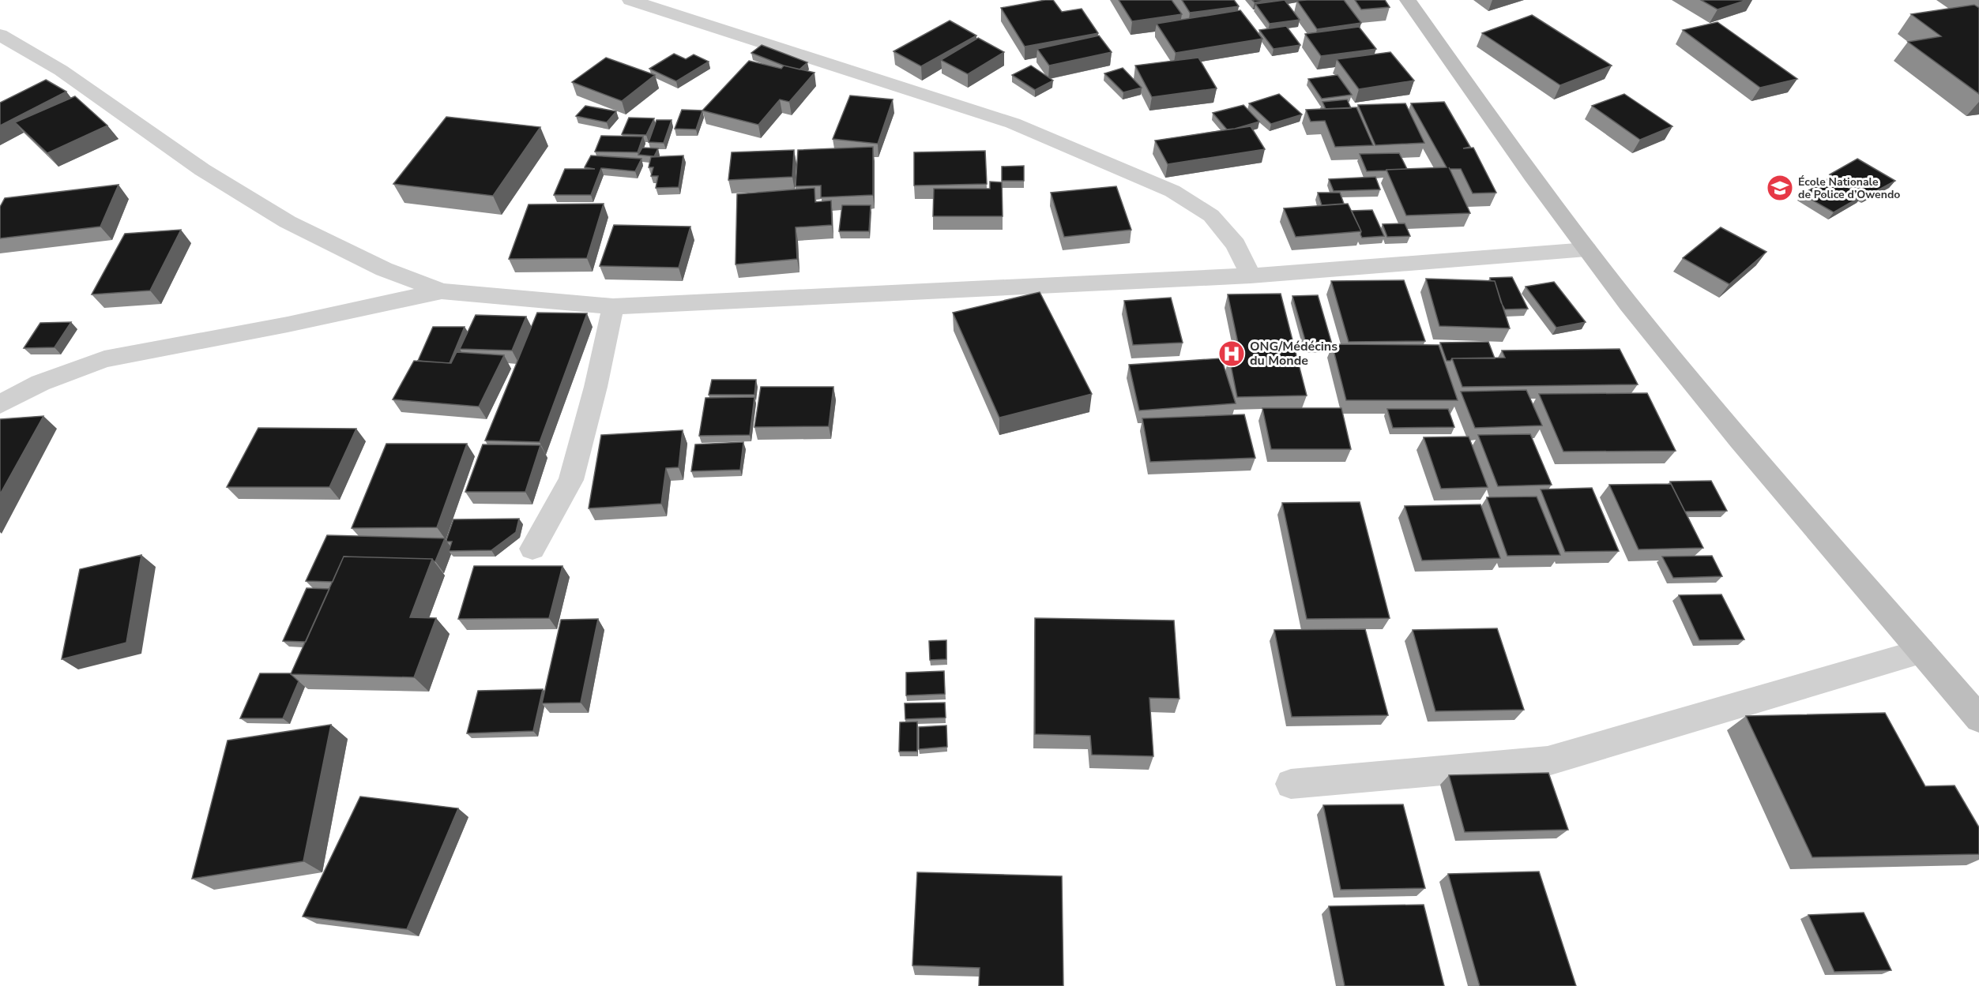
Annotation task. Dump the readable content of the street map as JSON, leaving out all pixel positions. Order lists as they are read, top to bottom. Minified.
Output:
{"places":{"school or university":["École Nationale de Police d’Owendo"],"hospital":["ONG/Médécins du Monde"]}}
